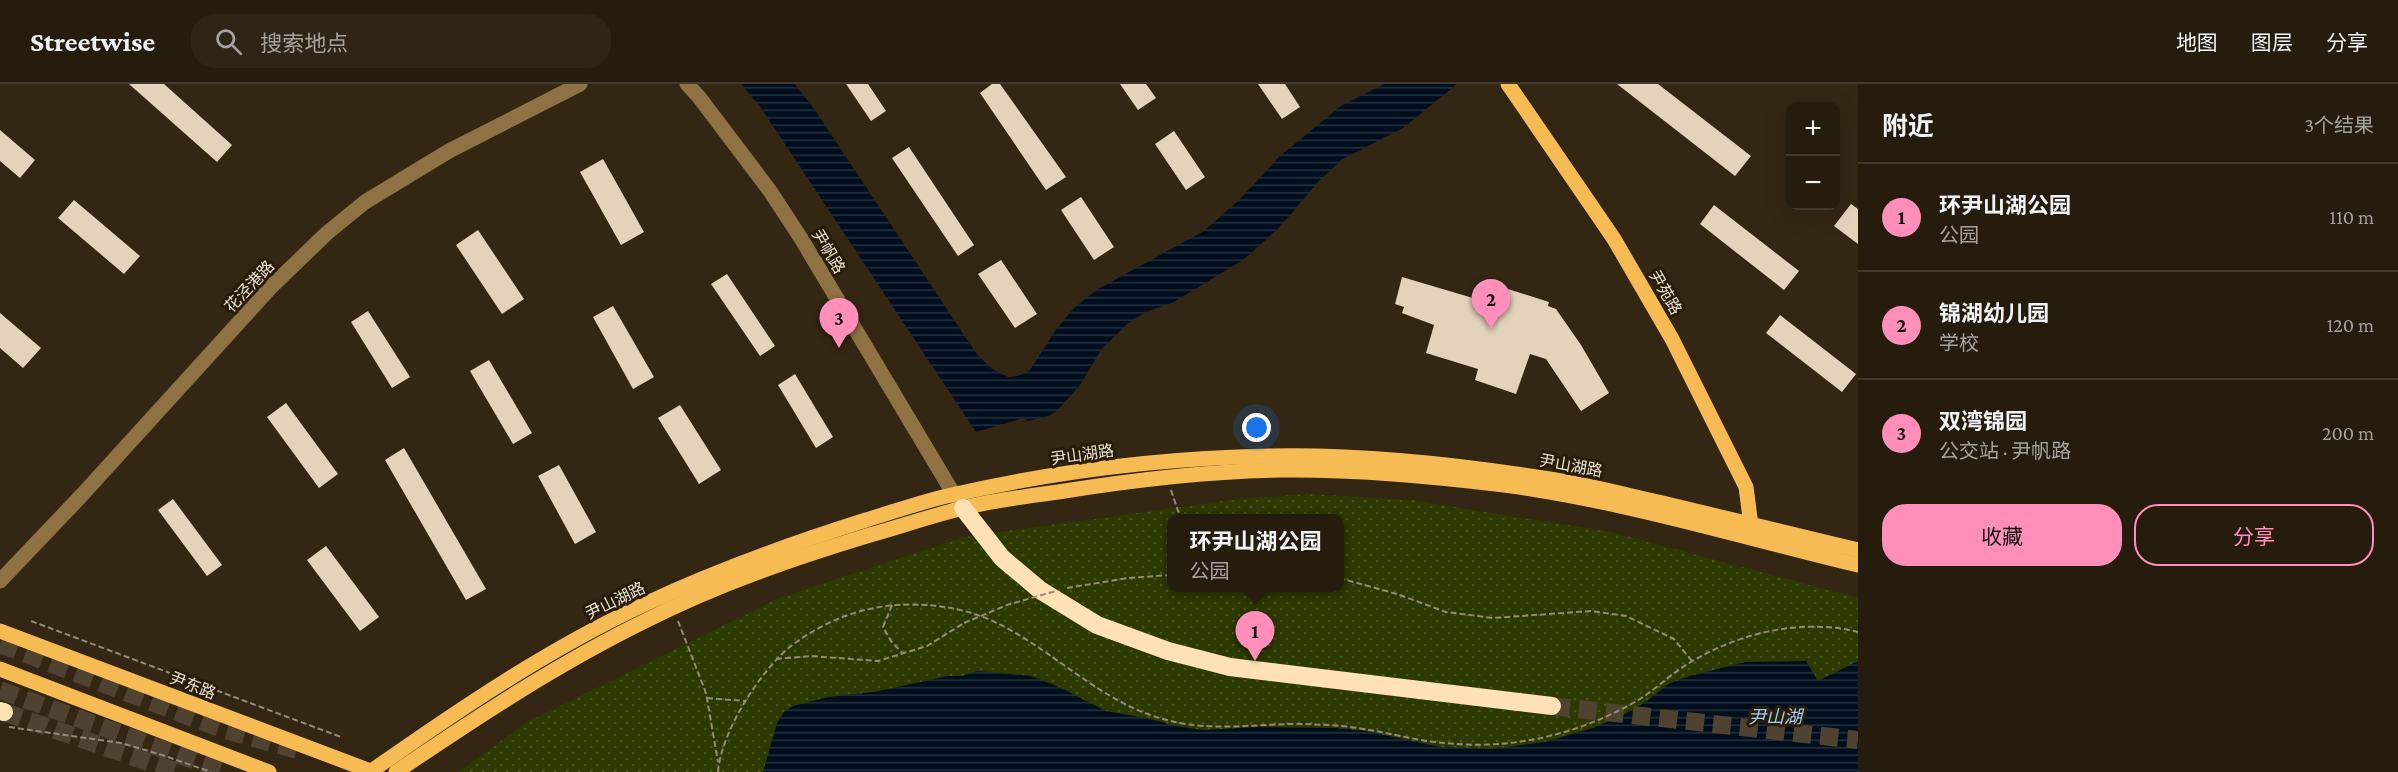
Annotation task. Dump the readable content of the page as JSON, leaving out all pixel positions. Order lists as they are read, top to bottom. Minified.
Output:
{"streets":{"main road":["尹苑路","尹山湖路","尹东路"],"street":["尹帆路","花泾港路"]},"crossings":[["尹帆路","尹山湖路"],["尹苑路","尹山湖路"],["尹山湖路","尹东路"]],"water":["尹山湖"],"page":{"header":"Streetwise","search":"搜索地点","nav":["地图","图层","分享"],"heading":["附近","3个结果"],"map_buttons":["+","−"],"list":[{"mark":"1","name":"环尹山湖公园","note":"公园","value":"110 m"},{"mark":"2","name":"锦湖幼儿园","note":"学校","value":"120 m"},{"mark":"3","name":"双湾锦园","note":"公交站 · 尹帆路","value":"200 m"}],"pins":["2","3","1"],"buttons":["收藏","分享"],"popup":["环尹山湖公园","公园"]}}
